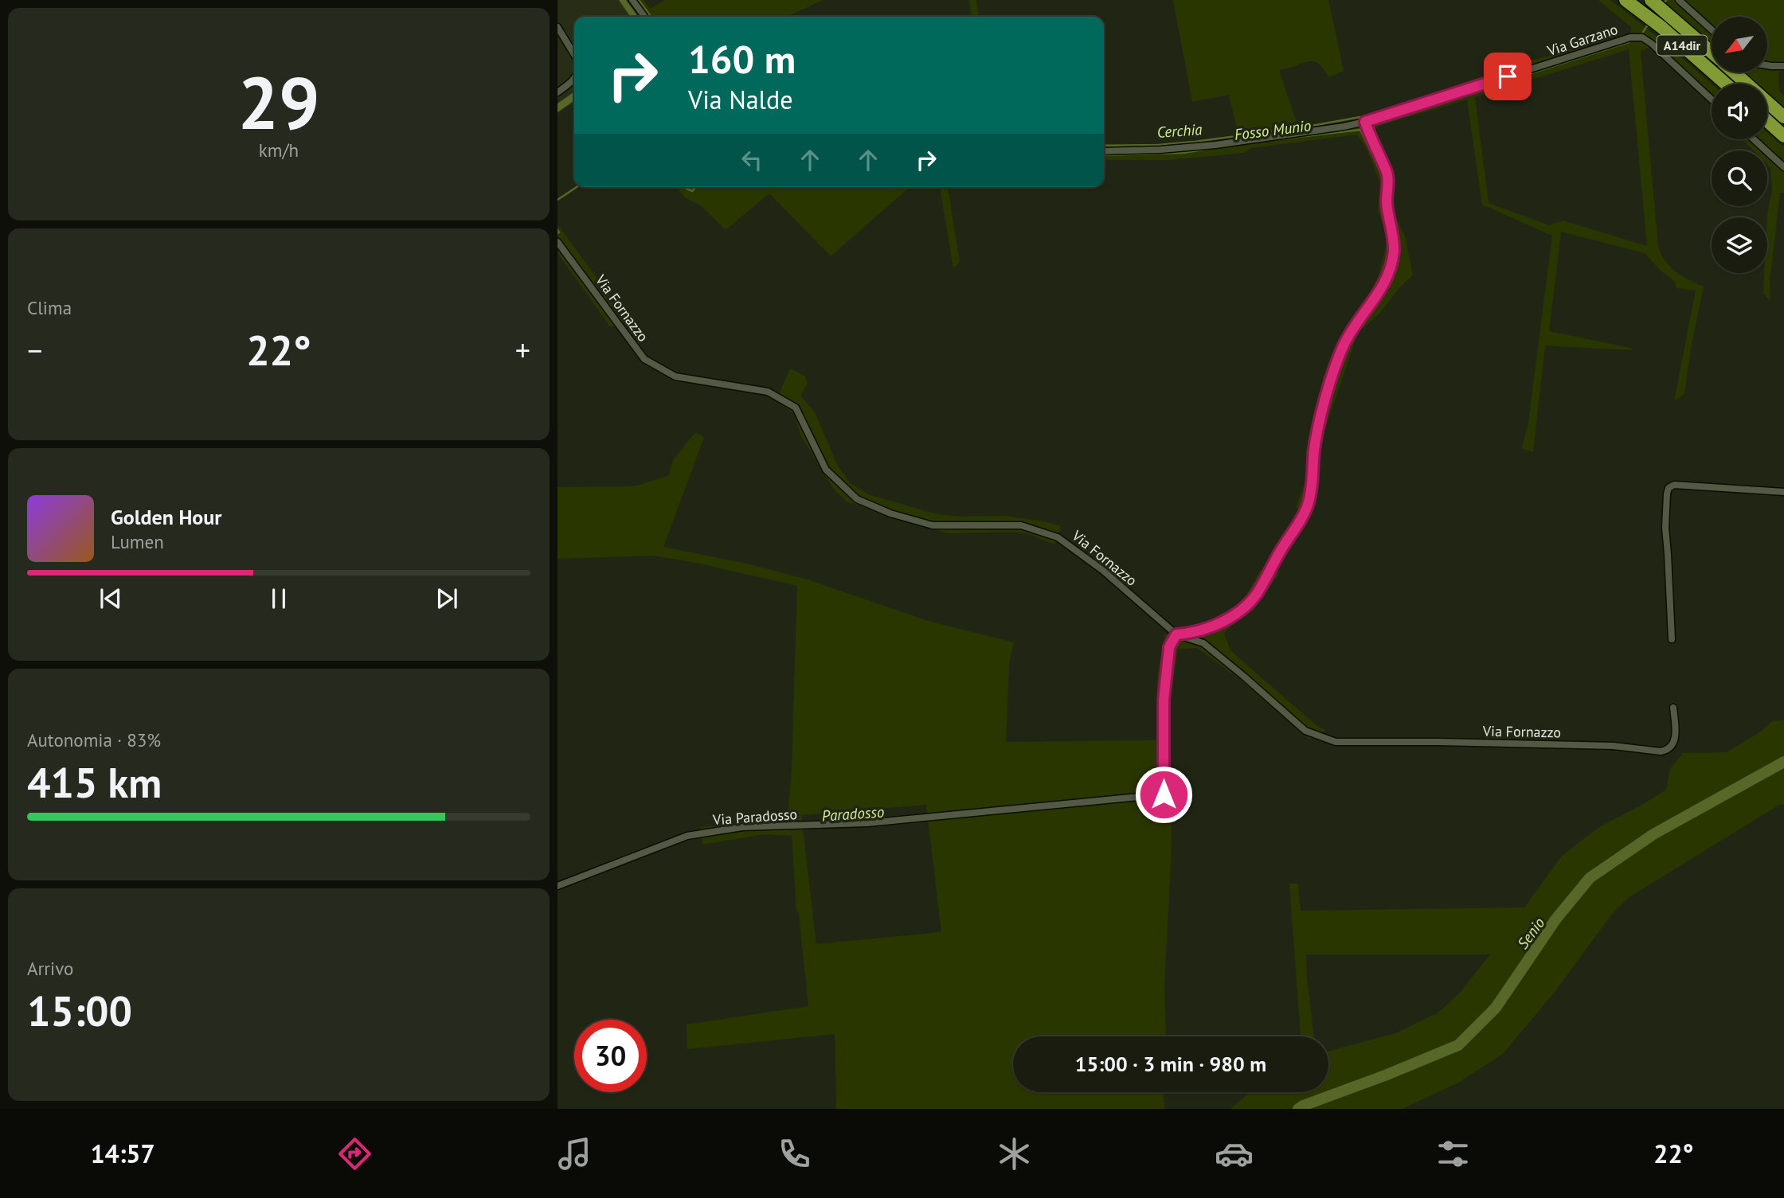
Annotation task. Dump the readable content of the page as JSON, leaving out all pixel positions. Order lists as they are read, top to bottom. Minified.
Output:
{"streets":{"highway":["A14dir"],"street":["Via Garzano","Via Fornazzo","Via Paradosso"]},"crossings":[["Via Fornazzo","Via Paradosso"]],"water":["Fosso Munio","Cerchia","Paradosso","Senio"],"north":"bottom left","page":{"tile":[["29","km/h"],"Clima",["Autonomia · 83%","415 km"],["Arrivo","15:00"]],"turn":["160 m","Via Nalde"],"heat":["−","22°","+"],"song":["Golden Hour","Lumen"],"limit":"30","trip":"15:00 · 3 min · 980 m","tabs":["14:57","22°"]}}
